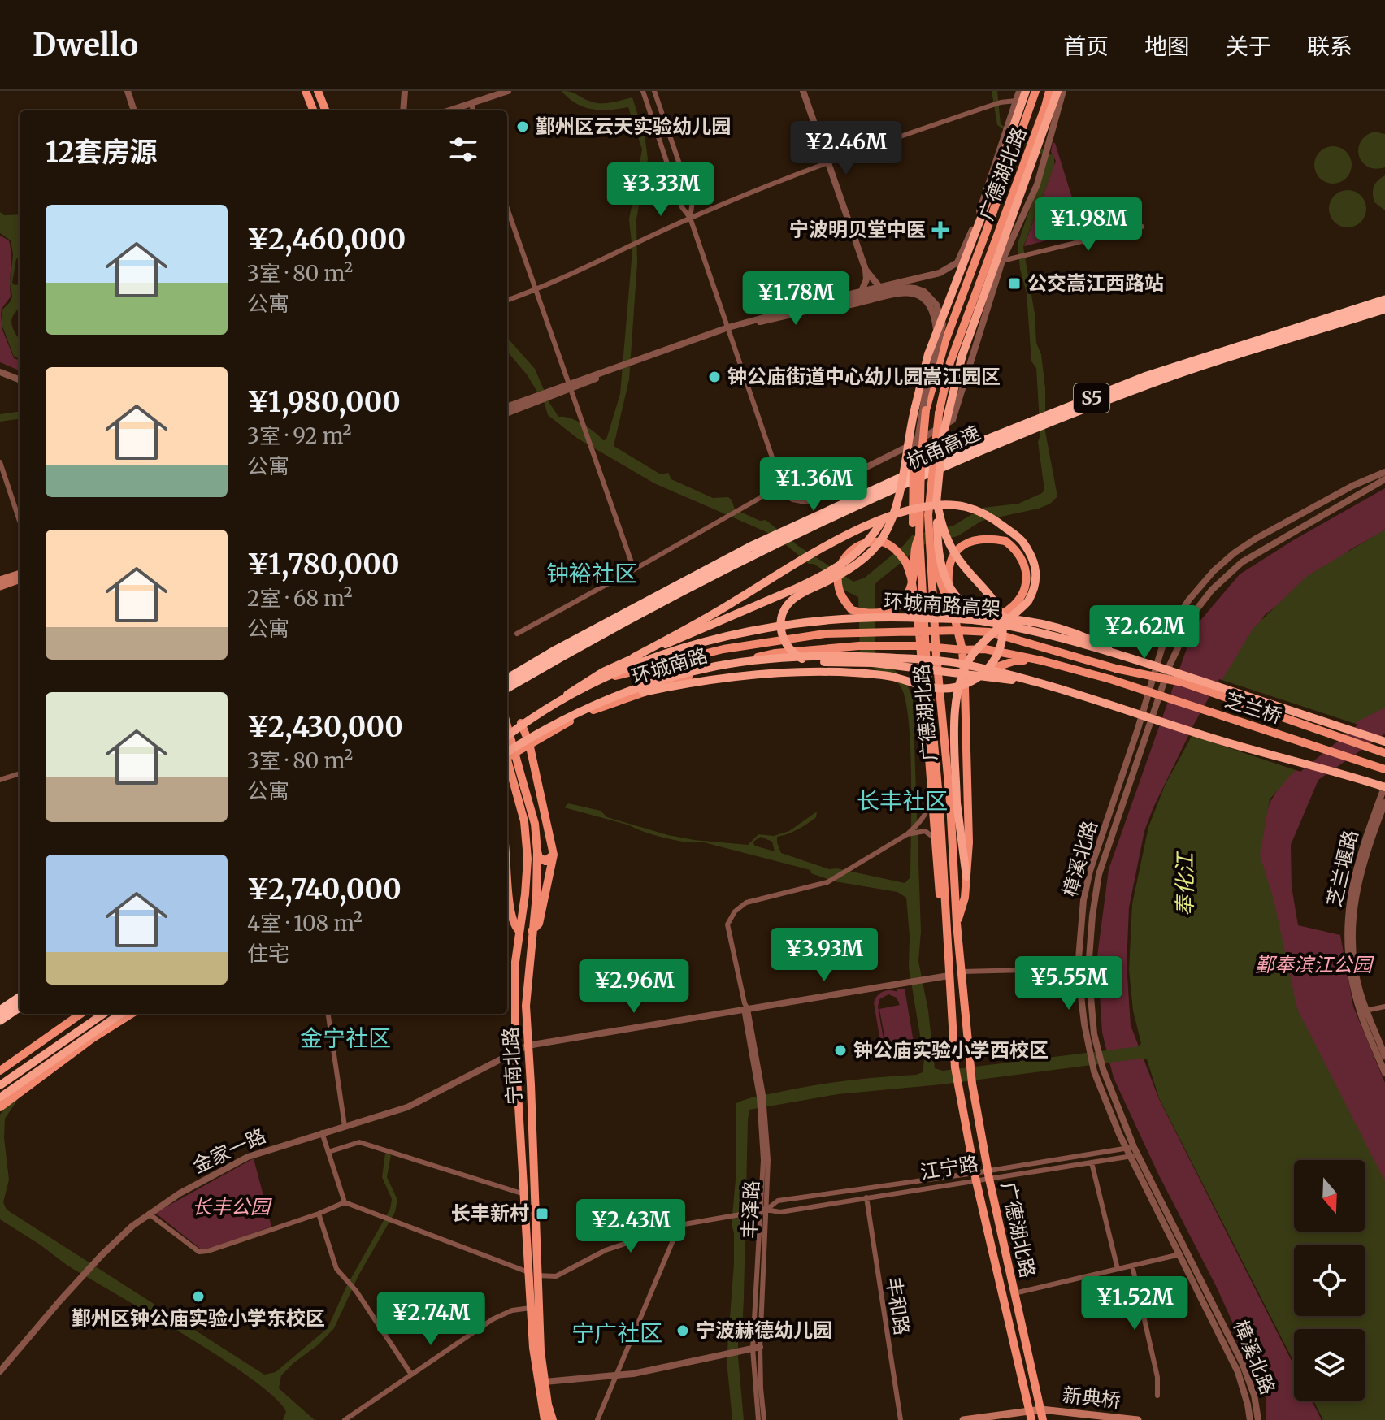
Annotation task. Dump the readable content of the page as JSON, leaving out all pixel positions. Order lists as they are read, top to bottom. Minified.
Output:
{"streets":{"highway":["S5","杭甬高速","环城南路高架"],"main road":["广德湖北路","环城南路","芝兰桥","宁南北路","新典桥"],"street":["樟溪北路","芝兰堰路","金家一路","江宁路","丰泽路","丰和路"]},"crossings":[["广德湖北路","金家一路"],["广德湖北路","江宁路"],["广德湖北路","新典桥"],["樟溪北路","江宁路"],["宁南北路","金家一路"],["金家一路","丰泽路"],["江宁路","丰泽路"],["江宁路","丰和路"]],"districts":["钟裕社区","长丰社区","金宁社区","宁广社区"],"water":["奉化江"],"parks":["鄞奉滨江公园","长丰公园"],"places":{"other":["鄞州区云天实验幼儿园","钟公庙街道中心幼儿园嵩江园区","钟公庙实验小学西校区","鄞州区钟公庙实验小学东校区","宁波赫德幼儿园"],"health":["宁波明贝堂中医"],"transit":["公交嵩江西路站","长丰新村"]},"north":"bottom","page":{"header":"Dwello","nav":["首页","地图","关于","联系"],"heading":"12套房源","price":["¥2.46M","¥3.33M","¥1.98M","¥1.78M","¥1.36M","¥2.62M","¥3.93M","¥5.55M","¥2.96M","¥2.43M","¥1.52M","¥2.74M"],"list":[{"name":"¥2,460,000","note":"3室 · 80 m² · 公寓"},{"name":"¥1,980,000","note":"3室 · 92 m² · 公寓"},{"name":"¥1,780,000","note":"2室 · 68 m² · 公寓"},{"name":"¥2,430,000","note":"3室 · 80 m² · 公寓"},{"name":"¥2,740,000","note":"4室 · 108 m² · 住宅"}]}}
